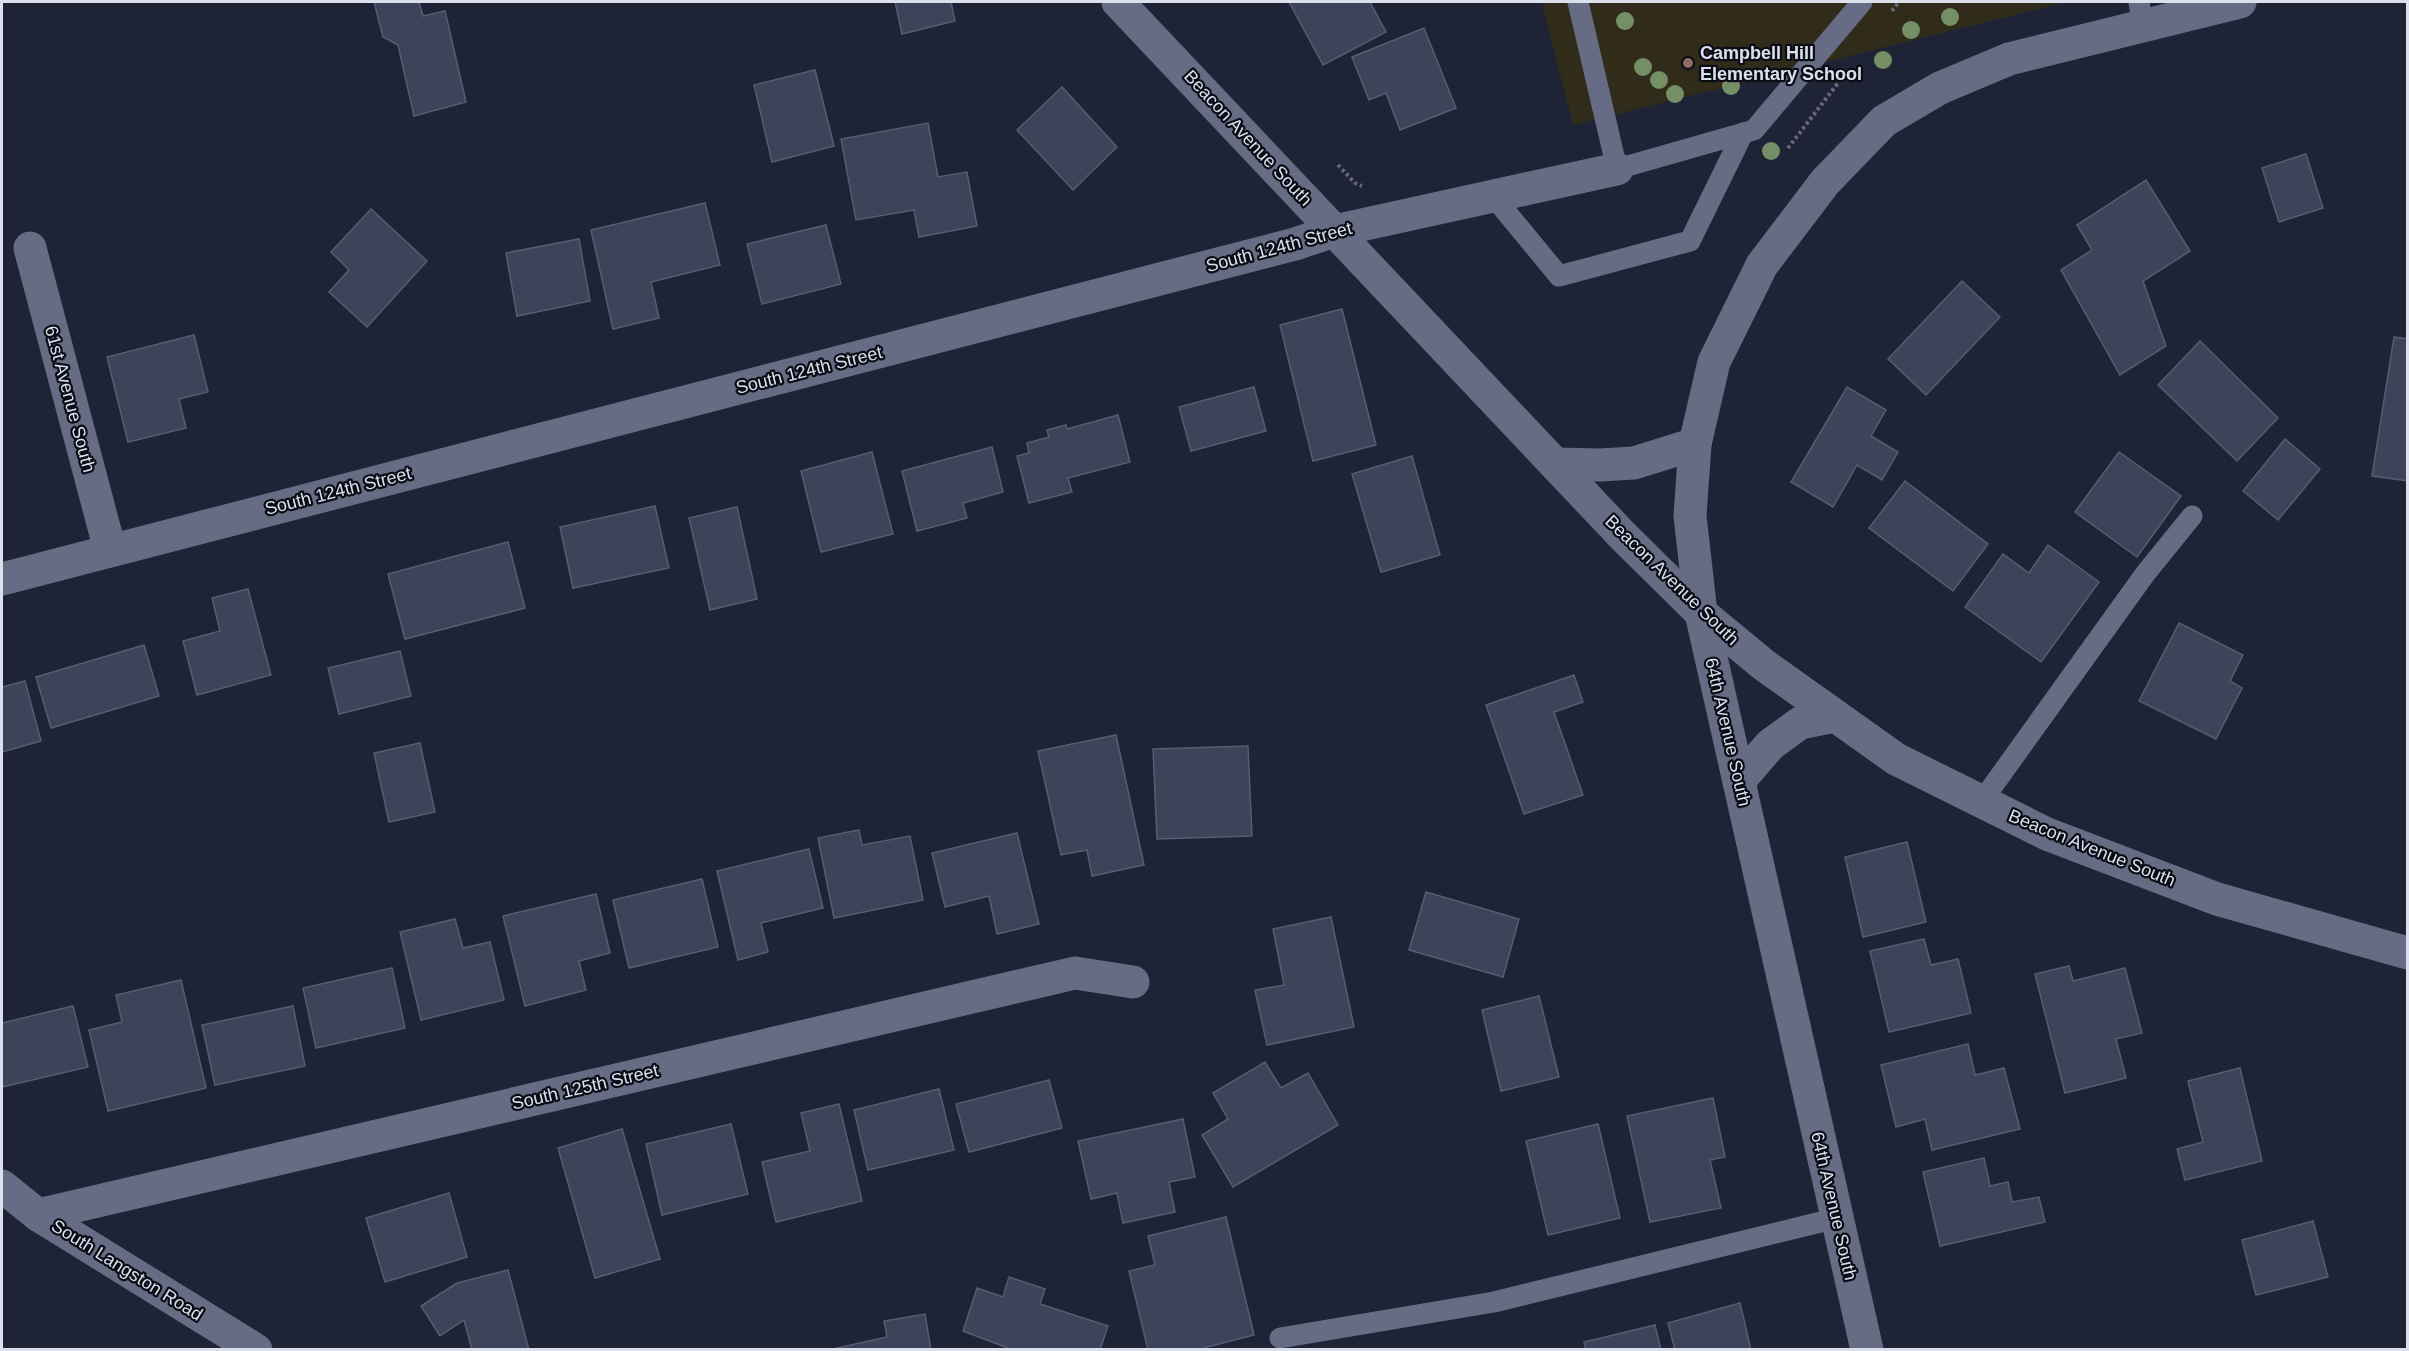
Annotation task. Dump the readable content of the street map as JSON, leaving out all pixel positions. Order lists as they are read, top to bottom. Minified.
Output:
{"streets":{"street":["Beacon Avenue South","South 124th Street","61st Avenue South","64th Avenue South","South 125th Street","South Langston Road"]},"crossings":[["Beacon Avenue South","South 124th Street"],["Beacon Avenue South","64th Avenue South"],["South 124th Street","61st Avenue South"],["South 125th Street","South Langston Road"]],"places":["Campbell Hill Elementary School"]}
